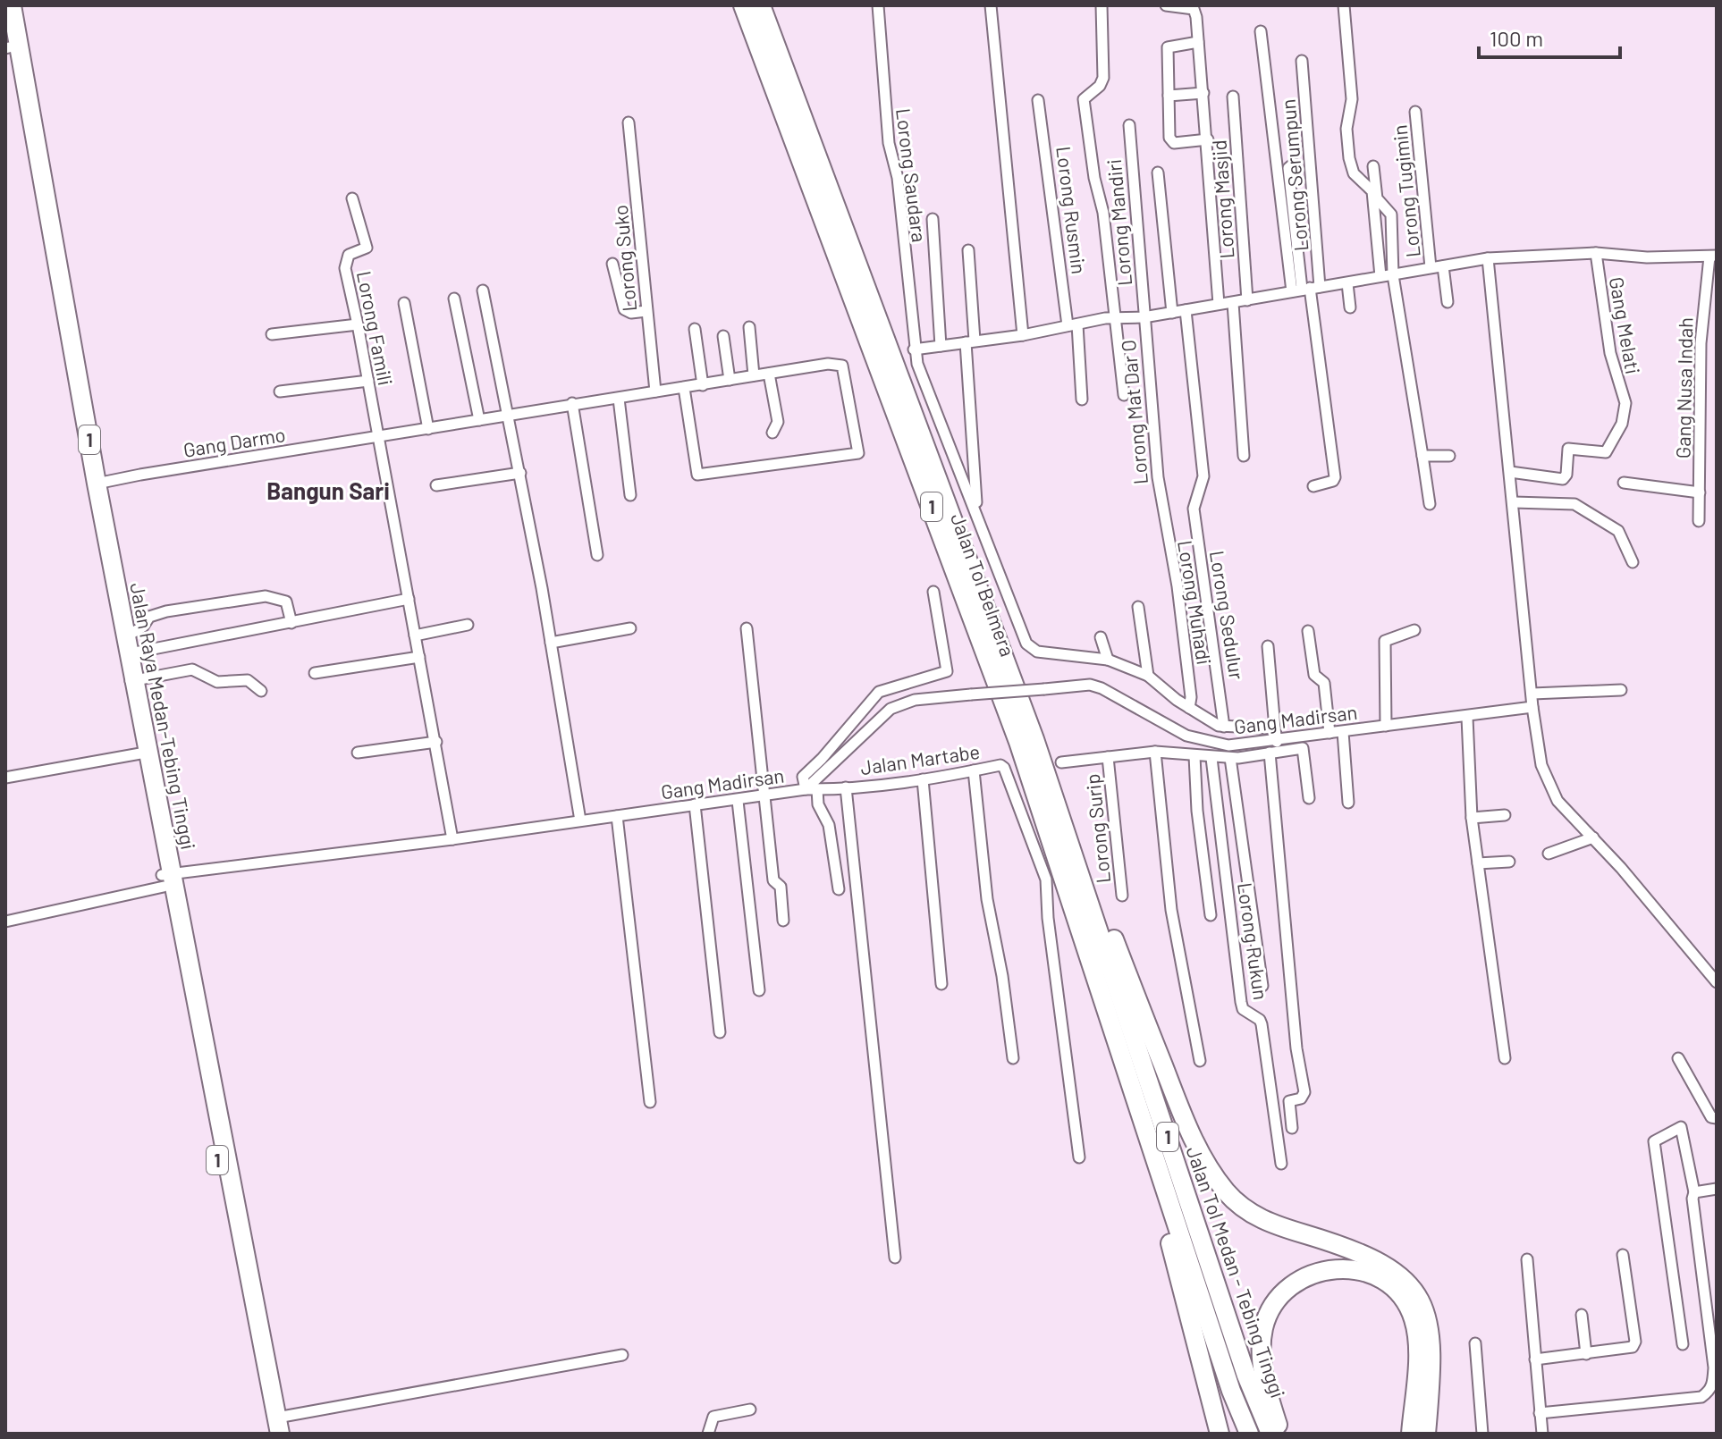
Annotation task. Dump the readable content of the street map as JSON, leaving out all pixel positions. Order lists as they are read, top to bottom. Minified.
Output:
{"streets":{"highway":["1","Jalan Tol Belmera","Jalan Raya Medan-Tebing Tinggi","Jalan Tol Medan - Tebing Tinggi"],"street":["Lorong Saudara","Lorong Serumpun","Lorong Tugimin","Lorong Masjid","Lorong Rusmin","Lorong Mandiri","Lorong Suko","Gang Melati","Lorong Famili","Gang Nusa Indah","Lorong Mat Dar O","Gang Darmo","Lorong Muhadi","Lorong Sedulur","Gang Madirsan","Jalan Martabe","Lorong Surip","Lorong Rukun"]},"crossings":[["Lorong Mandiri","Lorong Mat Dar O"],["Lorong Suko","Gang Darmo"],["Lorong Famili","Gang Darmo"],["Lorong Famili","Gang Madirsan"],["Lorong Mat Dar O","Lorong Muhadi"],["Gang Darmo","Jalan Raya Medan-Tebing Tinggi"],["Jalan Tol Belmera","Jalan Tol Medan - Tebing Tinggi"],["Jalan Raya Medan-Tebing Tinggi","Gang Madirsan"],["Gang Madirsan","Jalan Martabe"]],"districts":["Bangun Sari"],"scale_bar":"100 m"}
